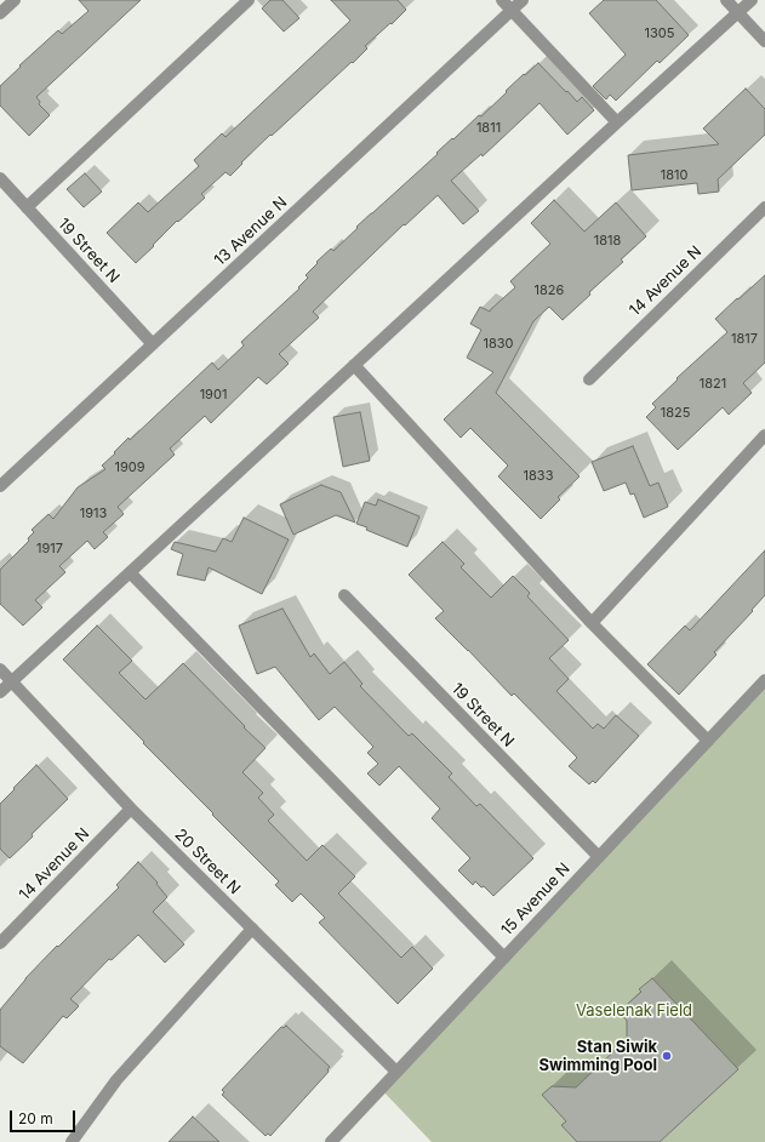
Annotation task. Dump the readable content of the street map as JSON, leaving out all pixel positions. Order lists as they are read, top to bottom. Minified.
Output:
{"streets":{"street":["13 Avenue N","19 Street N","14 Avenue N","20 Street N","15 Avenue N"]},"crossings":[["13 Avenue N","19 Street N"],["19 Street N","15 Avenue N"],["14 Avenue N","20 Street N"],["20 Street N","15 Avenue N"]],"parks":["Vaselenak Field"],"places":["Stan Siwik Swimming Pool"],"house_numbers":["1305","1811","1810","1818","1826","1817","1830","1821","1901","1825","1909","1833","1913","1917"],"scale_bar":"20 m"}
